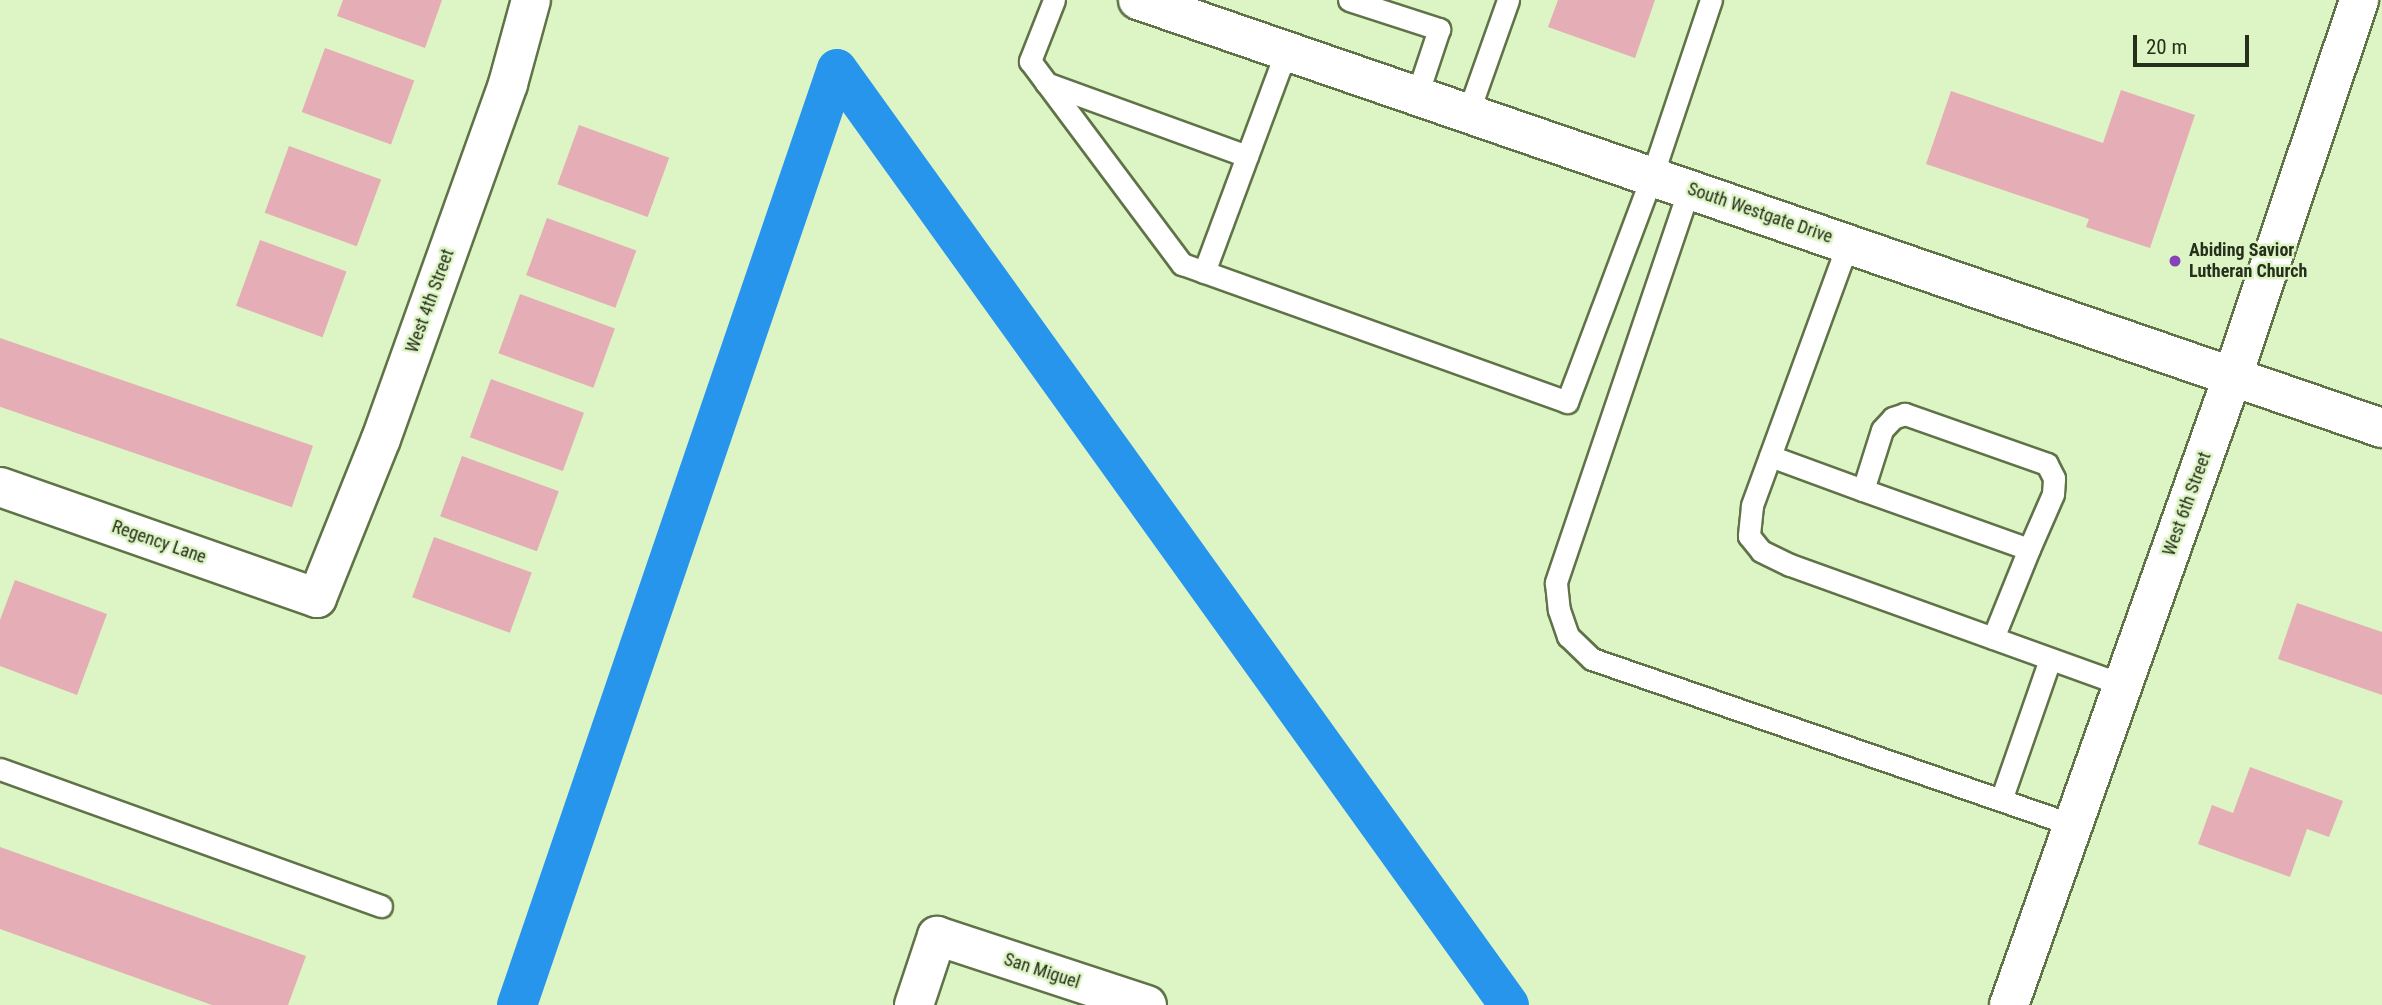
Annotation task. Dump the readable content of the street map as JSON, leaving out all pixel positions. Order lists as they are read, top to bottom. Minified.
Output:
{"streets":{"street":["South Westgate Drive","West 4th Street","West 6th Street","Regency Lane","San Miguel"]},"crossings":[["South Westgate Drive","West 6th Street"],["West 4th Street","Regency Lane"]],"places":["Abiding Savior Lutheran Church"],"scale_bar":"20 m"}
